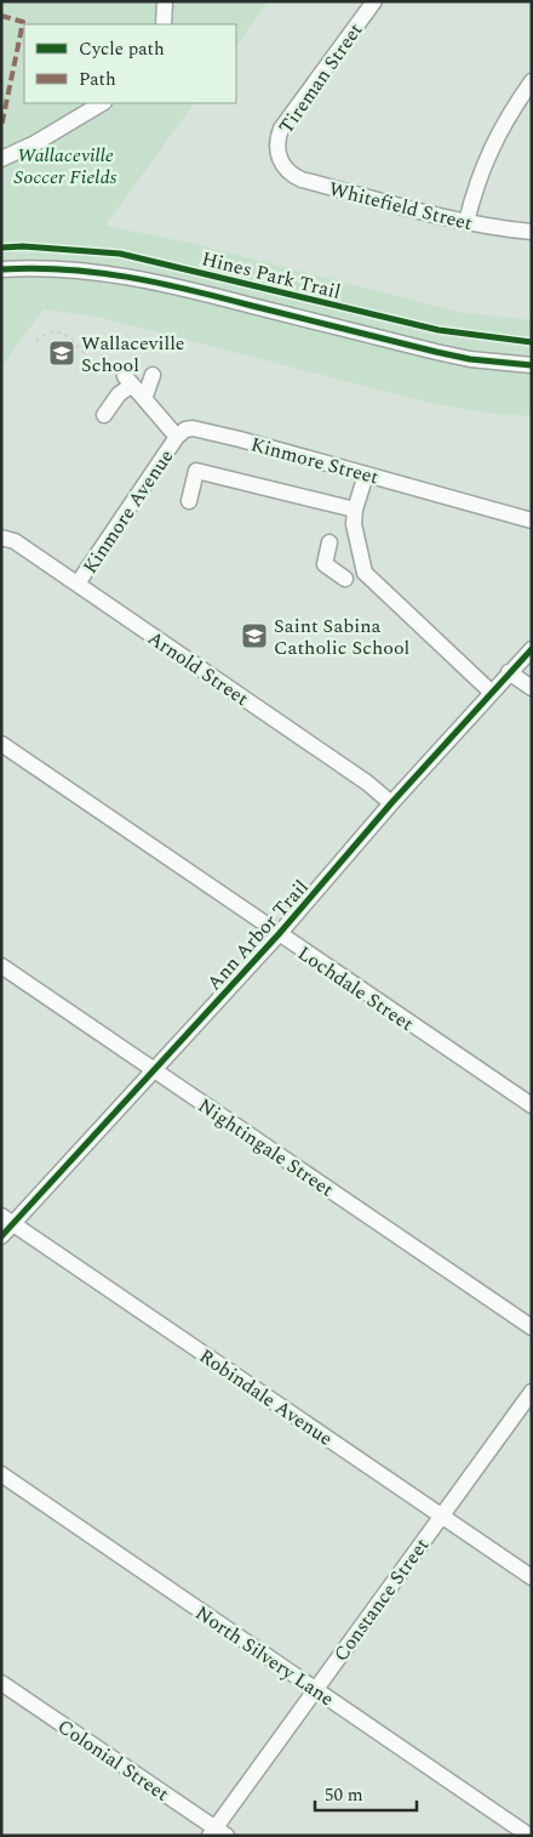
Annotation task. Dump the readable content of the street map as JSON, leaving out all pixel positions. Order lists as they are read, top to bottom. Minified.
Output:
{"streets":{"street":["Tireman Street","Whitefield Street","Kinmore Street","Kinmore Avenue","Arnold Street","Ann Arbor Trail","Lochdale Street","Nightingale Street","Robindale Avenue","Constance Street","North Silvery Lane","Colonial Street"],"cycle path":["Hines Park Trail"]},"crossings":[["Tireman Street","Whitefield Street"],["Kinmore Street","Kinmore Avenue"],["Kinmore Avenue","Arnold Street"],["Arnold Street","Ann Arbor Trail"],["Ann Arbor Trail","Lochdale Street"],["Ann Arbor Trail","Nightingale Street"],["Ann Arbor Trail","Robindale Avenue"],["Robindale Avenue","Constance Street"],["Constance Street","North Silvery Lane"],["Constance Street","Colonial Street"]],"parks":["Wallaceville Soccer Fields"],"places":{"school or university":["Wallaceville School","Saint Sabina Catholic School"]},"legend":["Cycle path","Path"],"scale_bar":"50 m"}
